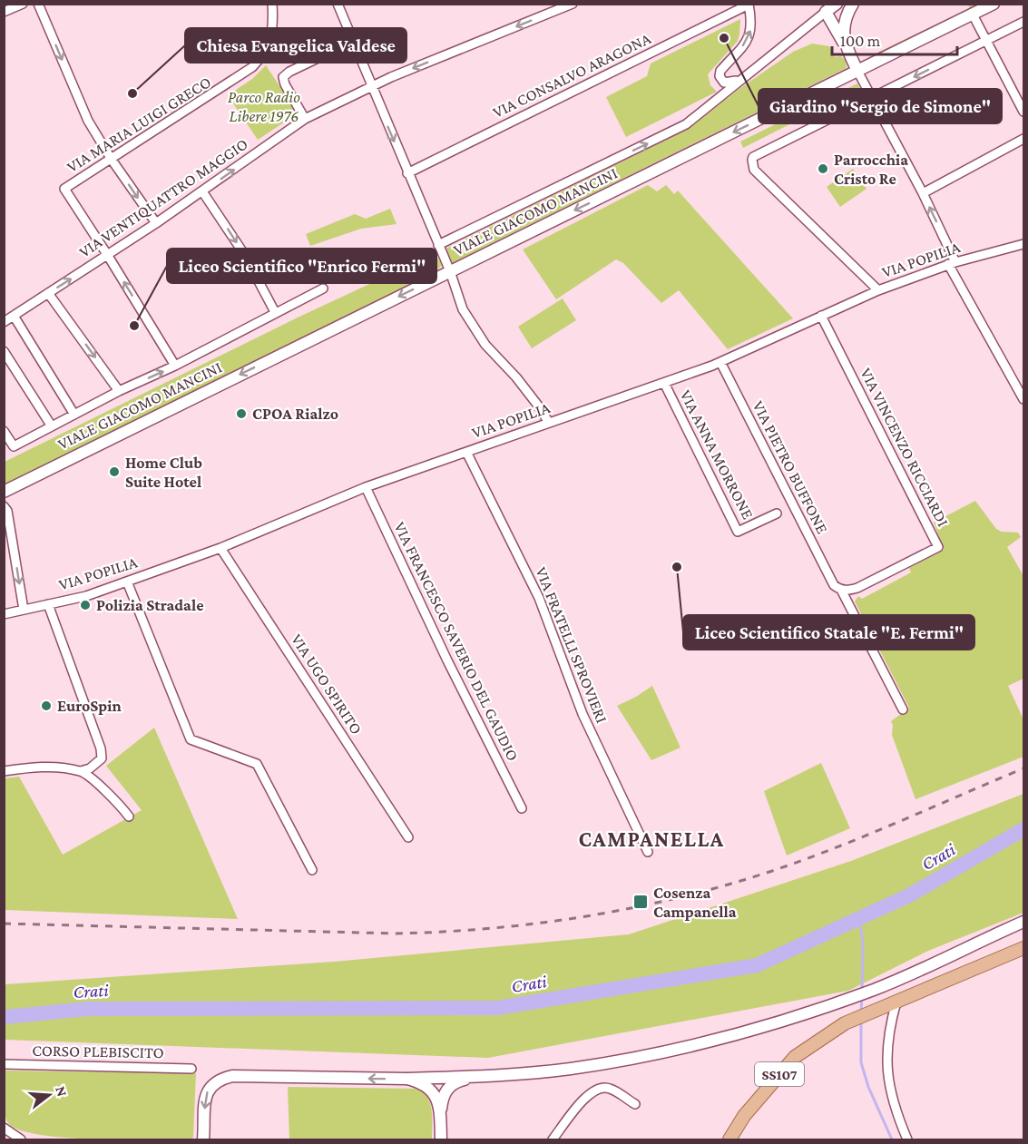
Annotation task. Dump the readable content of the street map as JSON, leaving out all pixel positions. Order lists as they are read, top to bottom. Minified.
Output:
{"streets":{"main road":["SS107"],"street":["VIA CONSALVO ARAGONA","VIA MARIA LUIGI GRECO","VIA VENTIQUATTRO MAGGIO","VIALE GIACOMO MANCINI","VIA POPILIA","VIA VINCENZO RICCIARDI","VIA ANNA MORRONE","VIA PIETRO BUFFONE","VIA FRANCESCO SAVERIO DEL GAUDIO","VIA FRATELLI SPROVIERI","VIA UGO SPIRITO","CORSO PLEBISCITO"]},"crossings":[["VIA MARIA LUIGI GRECO","VIA VENTIQUATTRO MAGGIO"],["VIA POPILIA","VIA VINCENZO RICCIARDI"],["VIA POPILIA","VIA ANNA MORRONE"],["VIA POPILIA","VIA PIETRO BUFFONE"],["VIA POPILIA","VIA FRANCESCO SAVERIO DEL GAUDIO"],["VIA POPILIA","VIA FRATELLI SPROVIERI"],["VIA POPILIA","VIA UGO SPIRITO"],["VIA VINCENZO RICCIARDI","VIA PIETRO BUFFONE"]],"districts":["CAMPANELLA"],"water":["Crati"],"parks":["Parco Radio Libere 1976"],"places":{"other":["Giardino \"Sergio de Simone\"","Chiesa Evangelica Valdese","Parrocchia Cristo Re","Liceo Scientifico \"Enrico Fermi\"","CPOA Rialzo","Home Club Suite Hotel","Liceo Scientifico Statale \"E. Fermi\"","Polizia Stradale","EuroSpin"],"transit":["Cosenza Campanella"]},"scale_bar":"100 m","north":"right"}
